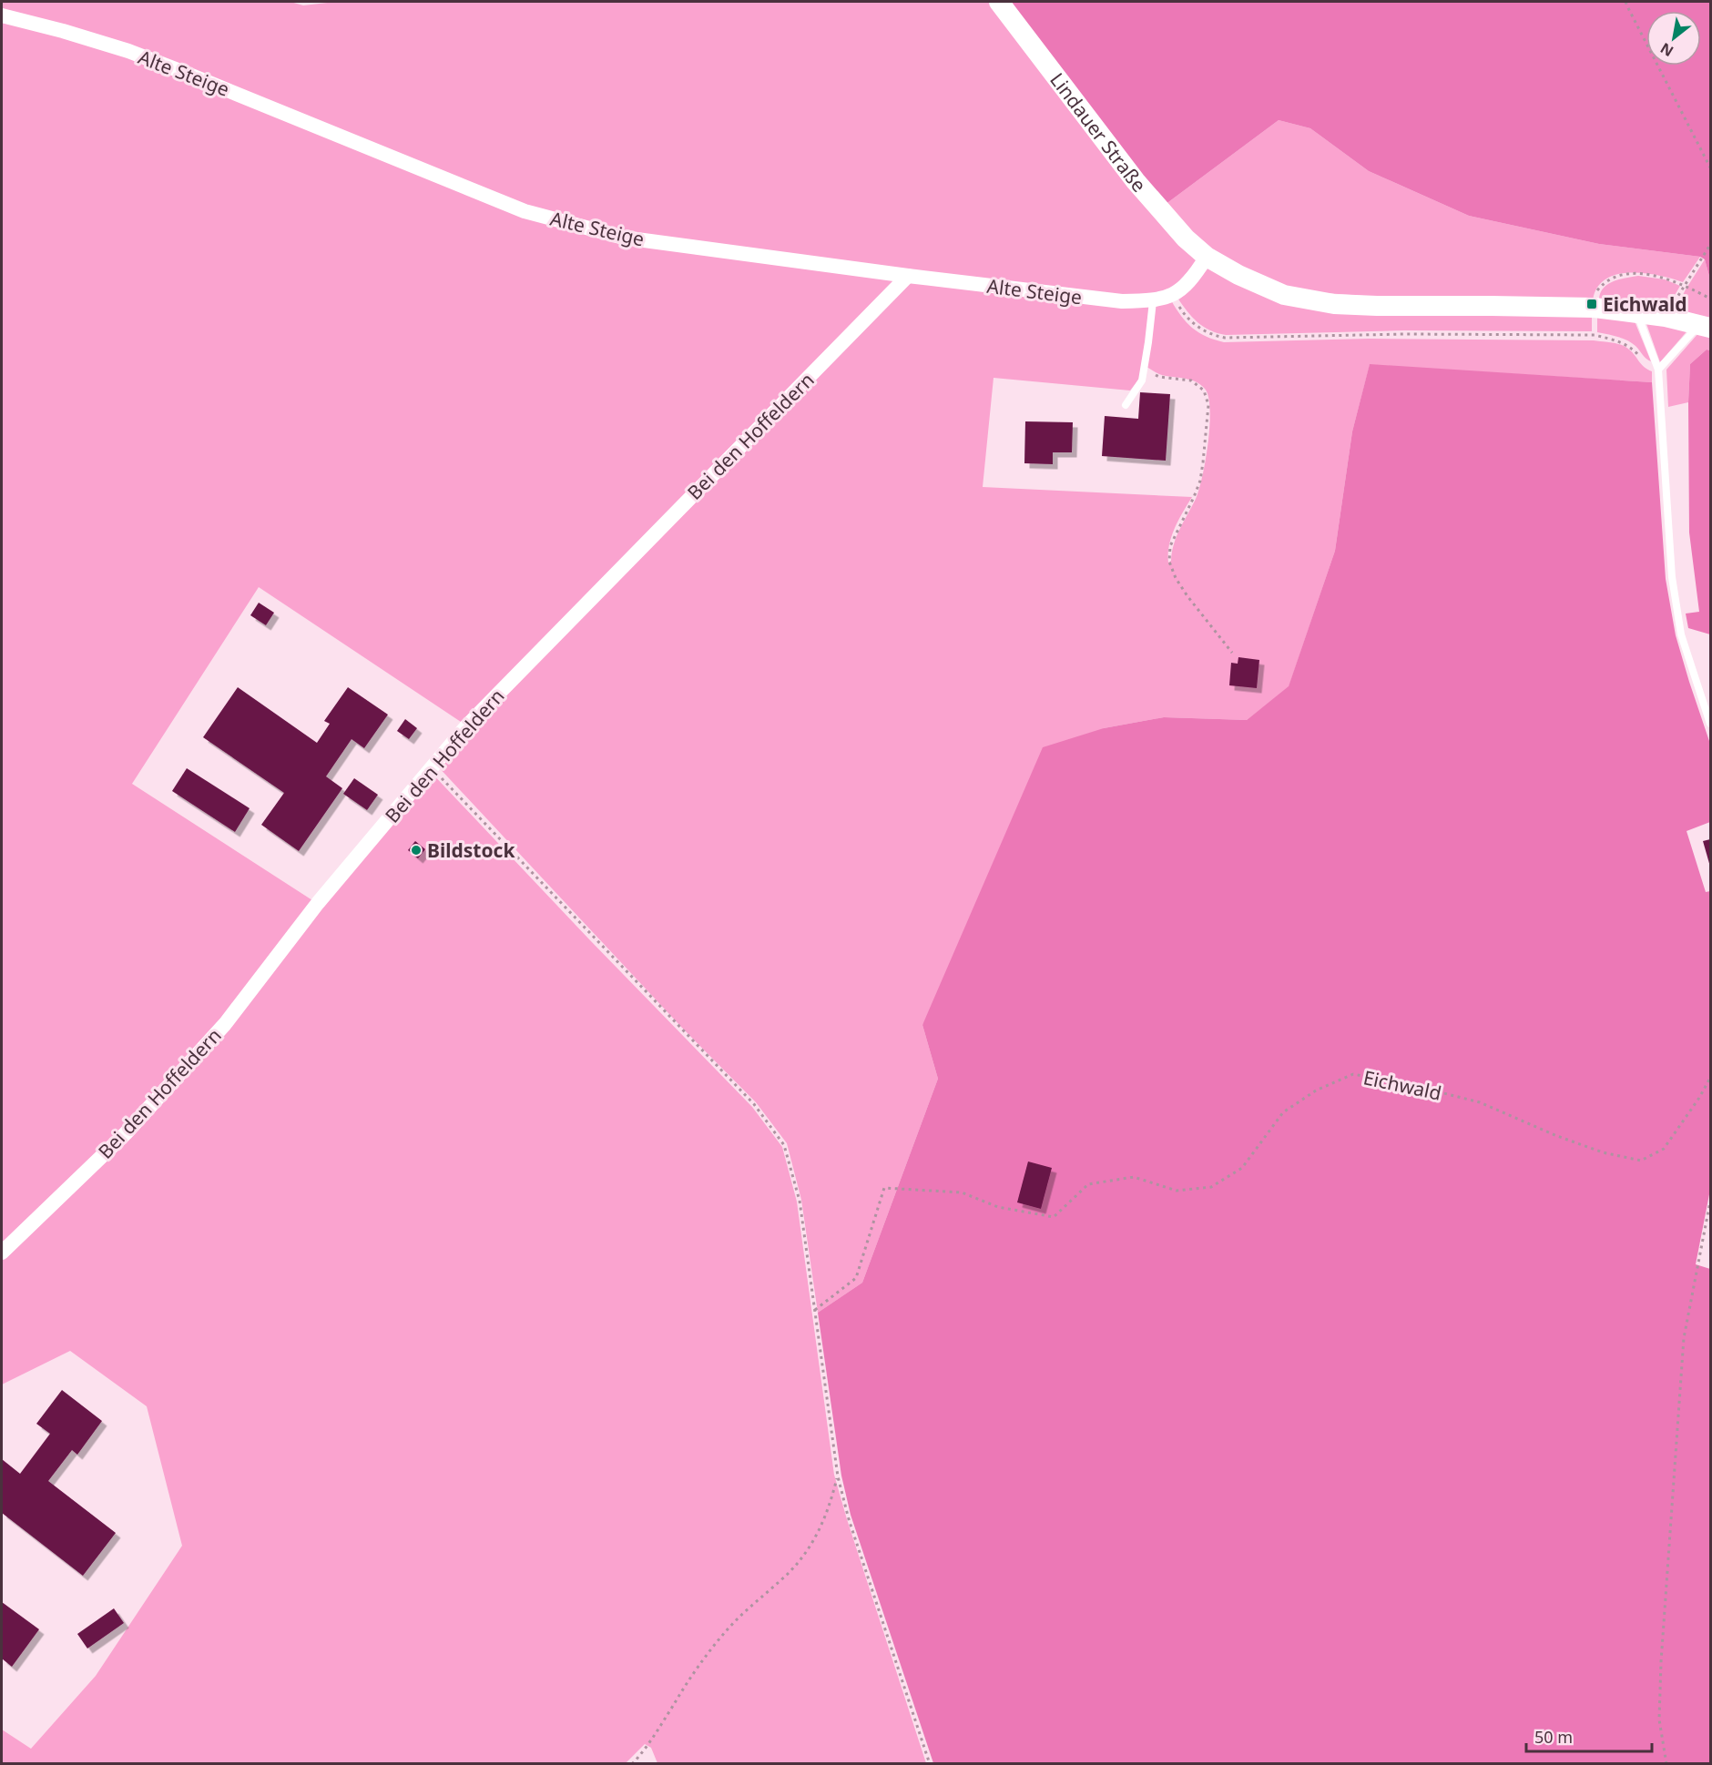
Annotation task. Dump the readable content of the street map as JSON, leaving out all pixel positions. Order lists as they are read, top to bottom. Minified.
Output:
{"streets":{"main road":["Lindauer Straße"],"street":["Alte Steige","Bei den Hoffeldern"],"path":["Eichwald"]},"crossings":[["Alte Steige","Lindauer Straße"],["Alte Steige","Bei den Hoffeldern"]],"places":{"transit":["Eichwald"],"other":["Bildstock"]},"scale_bar":"50 m","north":"bottom left"}
